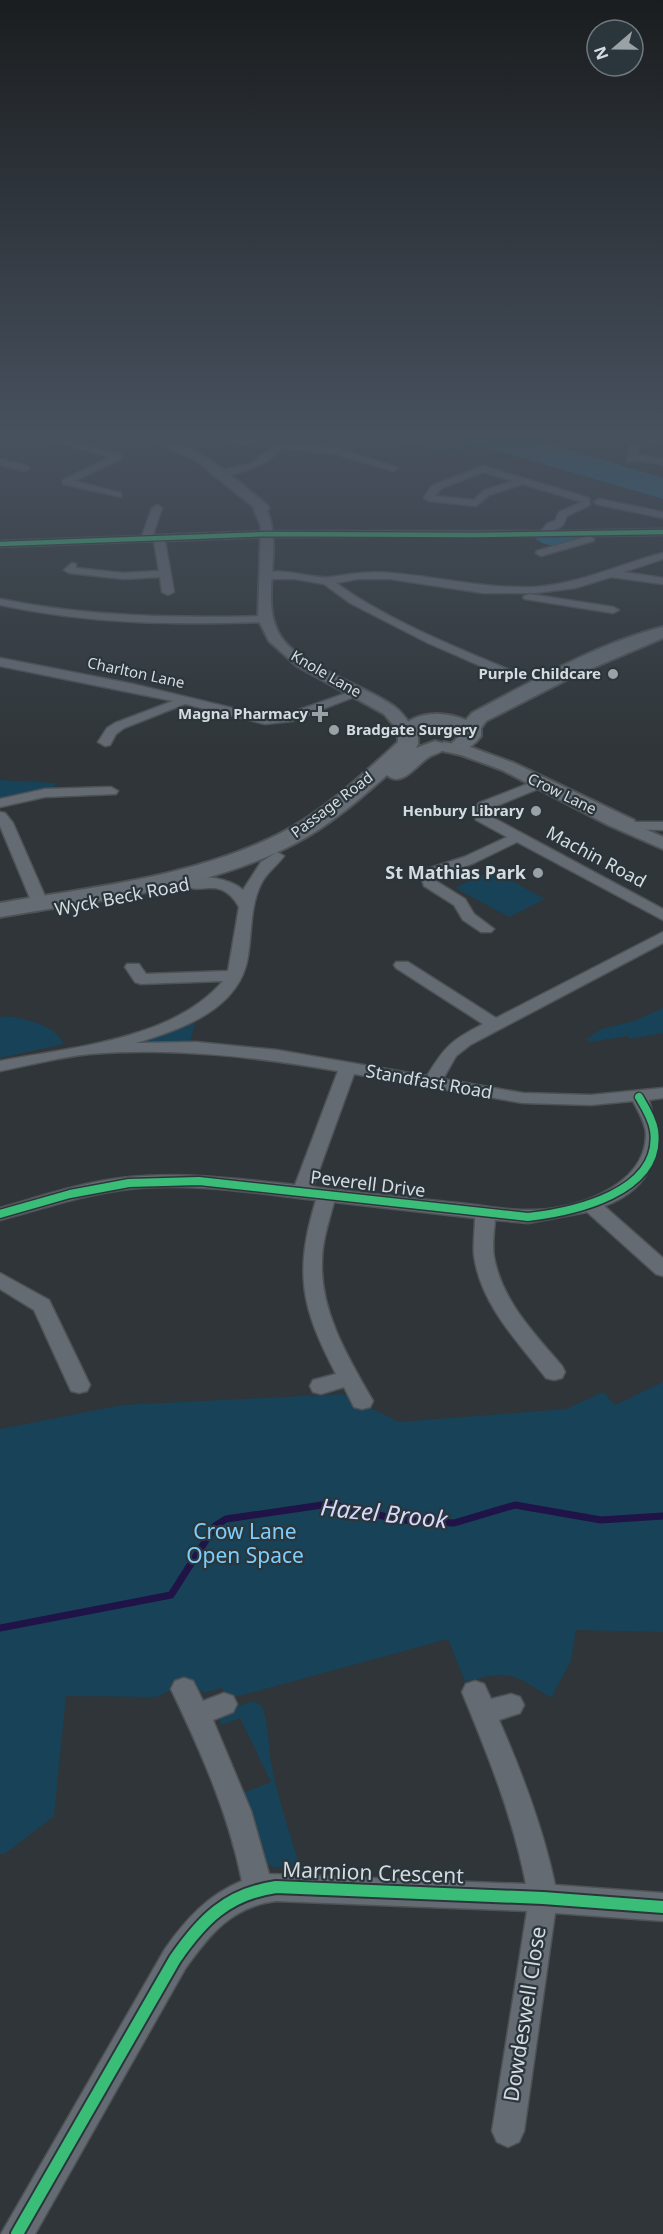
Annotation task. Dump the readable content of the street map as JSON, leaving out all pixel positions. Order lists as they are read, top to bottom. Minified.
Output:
{"streets":{"main road":["Passage Road","Wyck Beck Road"],"street":["Charlton Lane","Knole Lane","Crow Lane","Machin Road","Standfast Road","Peverell Drive","Marmion Crescent","Dowdeswell Close"]},"crossings":[["Charlton Lane","Knole Lane"],["Knole Lane","Passage Road"],["Crow Lane","Passage Road"],["Crow Lane","Machin Road"],["Passage Road","Wyck Beck Road"],["Passage Road","Standfast Road"],["Standfast Road","Peverell Drive"],["Marmion Crescent","Dowdeswell Close"]],"water":["Hazel Brook"],"parks":["Crow Lane Open Space"],"places":{"other":["Purple Childcare","Bradgate Surgery","Henbury Library","St Mathias Park"],"health":["Magna Pharmacy"]},"north":"left"}
